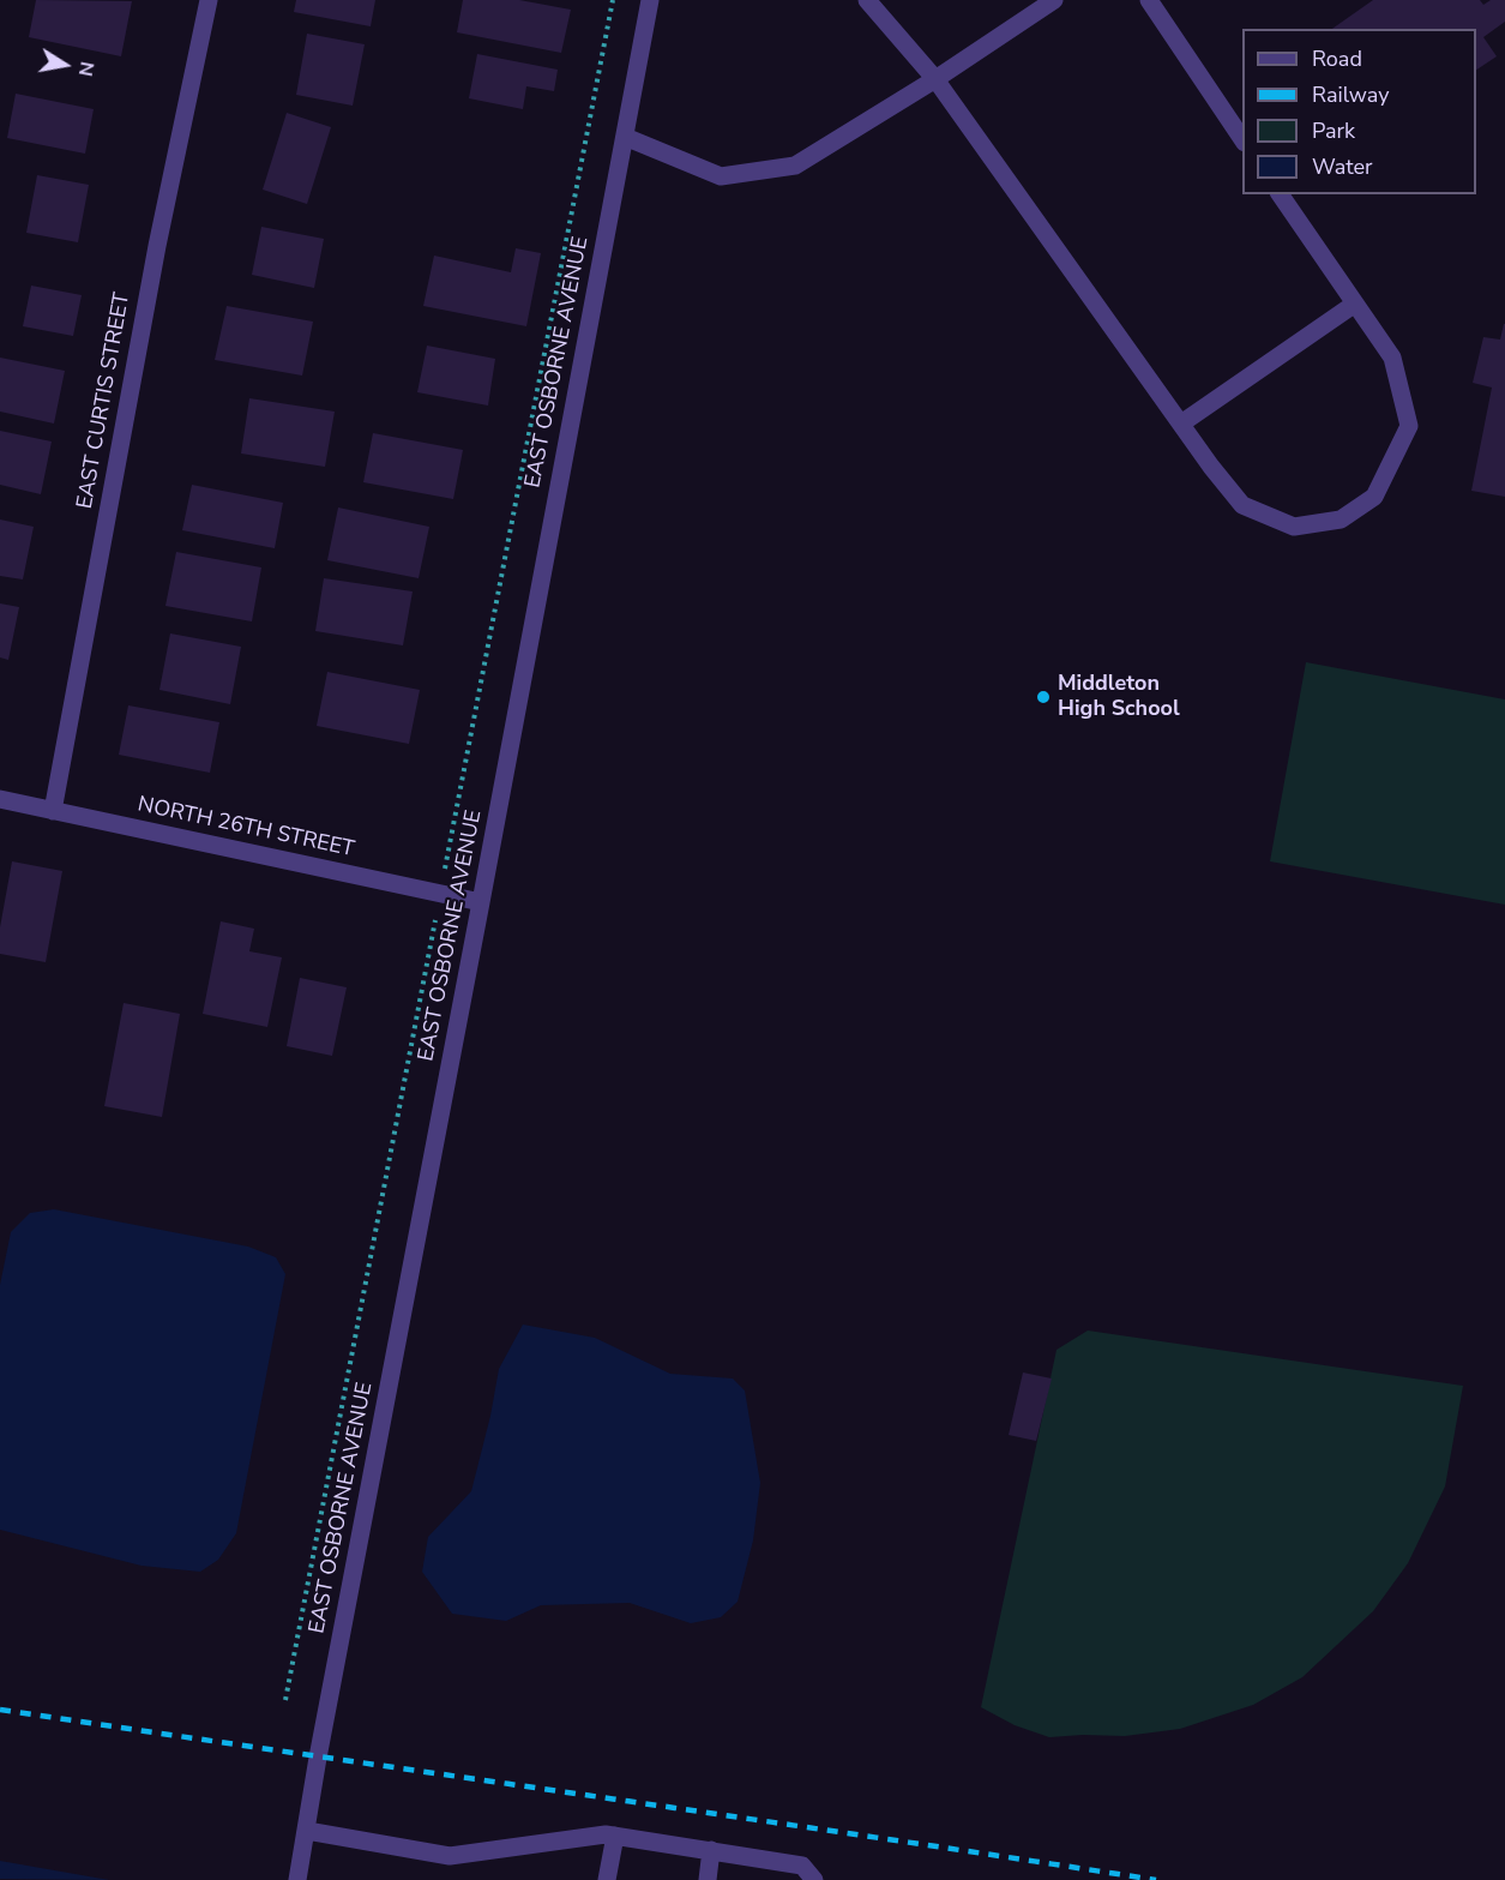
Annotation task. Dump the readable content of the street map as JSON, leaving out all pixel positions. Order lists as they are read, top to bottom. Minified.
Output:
{"streets":{"street":["EAST OSBORNE AVENUE","EAST CURTIS STREET","NORTH 26TH STREET"]},"crossings":[["EAST OSBORNE AVENUE","NORTH 26TH STREET"],["EAST CURTIS STREET","NORTH 26TH STREET"]],"places":["Middleton High School"],"legend":["Road","Railway","Park","Water"],"north":"right"}
